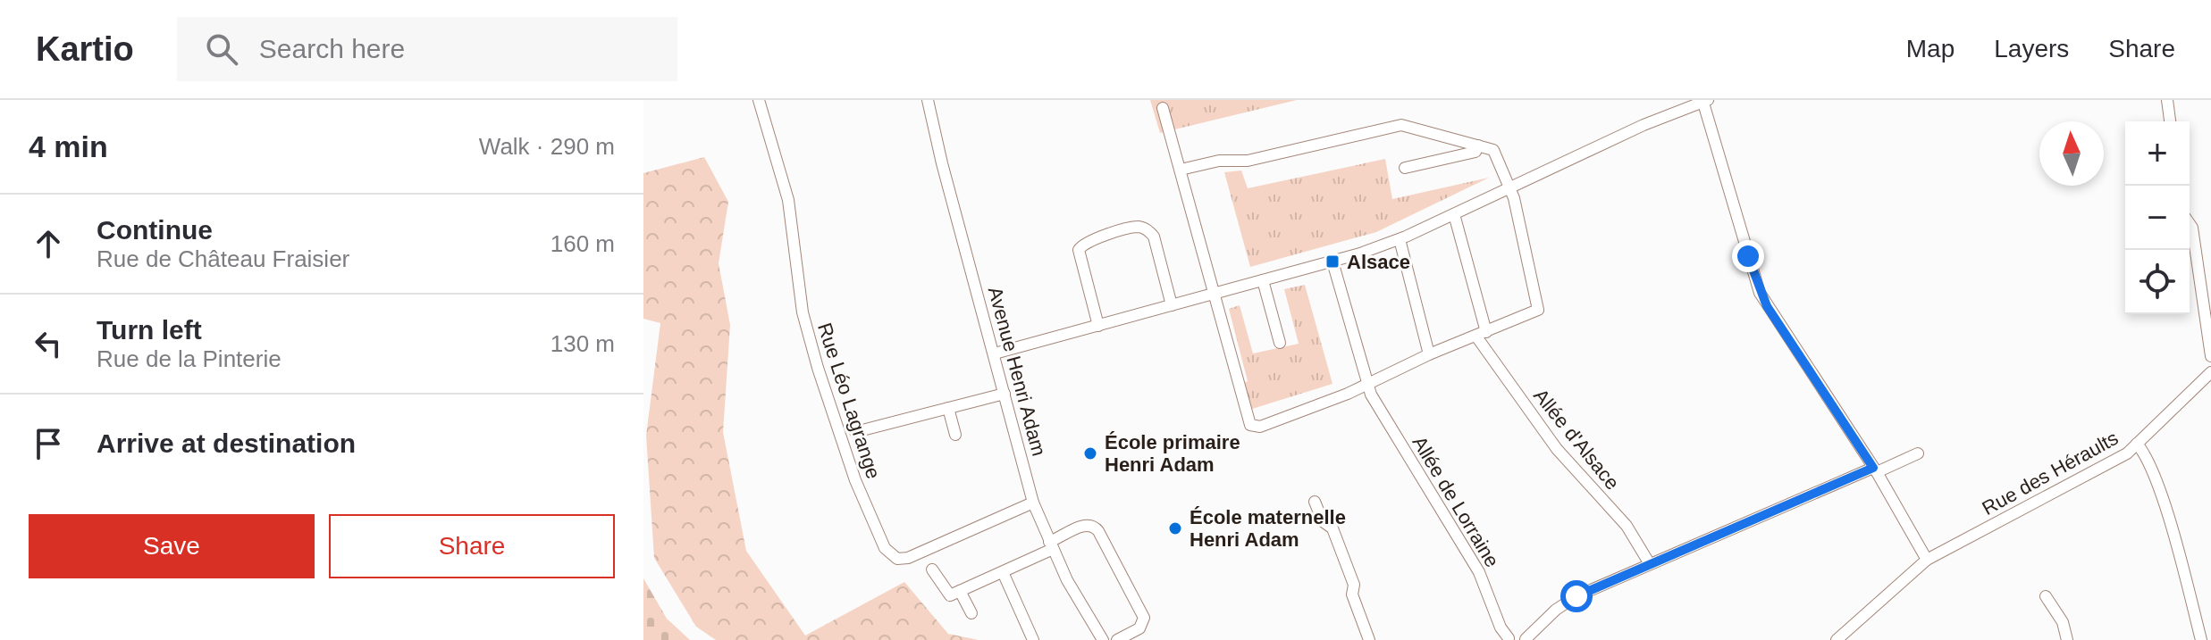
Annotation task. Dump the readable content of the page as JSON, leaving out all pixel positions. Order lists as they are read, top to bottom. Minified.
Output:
{"streets":{"street":["Avenue Henri Adam","Rue Léo Lagrange","Allée d'Alsace","Rue des Héraults","Allée de Lorraine"]},"crossings":[["Avenue Henri Adam","Rue Léo Lagrange"]],"places":{"transit":["Alsace"],"other":["École primaire Henri Adam","École maternelle Henri Adam"]},"north":"top","page":{"header":"Kartio","search":"Search here","nav":["Map","Layers","Share"],"heading":["4 min","Walk · 290 m"],"map_buttons":["+","−"],"list":[["Continue","Rue de Château Fraisier","160 m"],["Turn left","Rue de la Pinterie","130 m"],"Arrive at destination"],"buttons":["Save","Share"]}}
